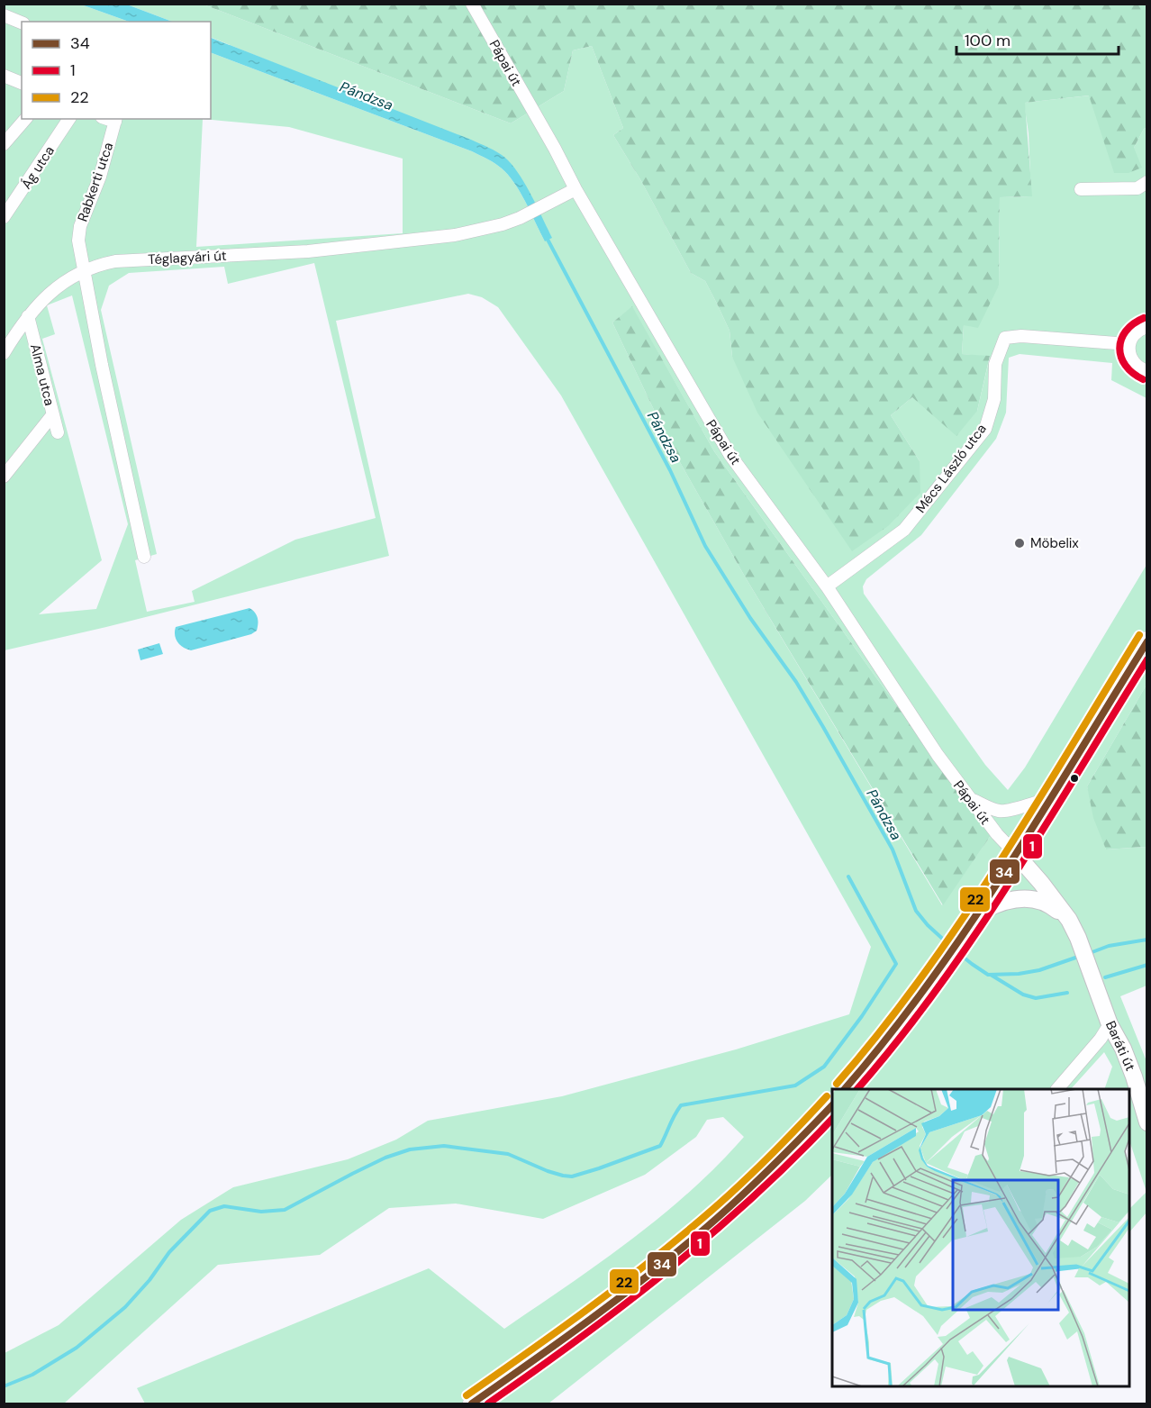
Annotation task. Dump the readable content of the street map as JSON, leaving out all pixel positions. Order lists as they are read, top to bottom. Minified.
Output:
{"streets":{"street":["Pápai út","Ág utca","Rabkerti utca","Téglagyári út","Alma utca","Mécs László utca","Baráti út"]},"crossings":[["Pápai út","Téglagyári út"],["Pápai út","Mécs László utca"],["Pápai út","Baráti út"],["Rabkerti utca","Téglagyári út"]],"water":["Pándzsa"],"places":["Möbelix"],"lines":["transit line 1","transit line 22","transit line 34"],"legend":["34","1","22"],"scale_bar":"100 m"}
